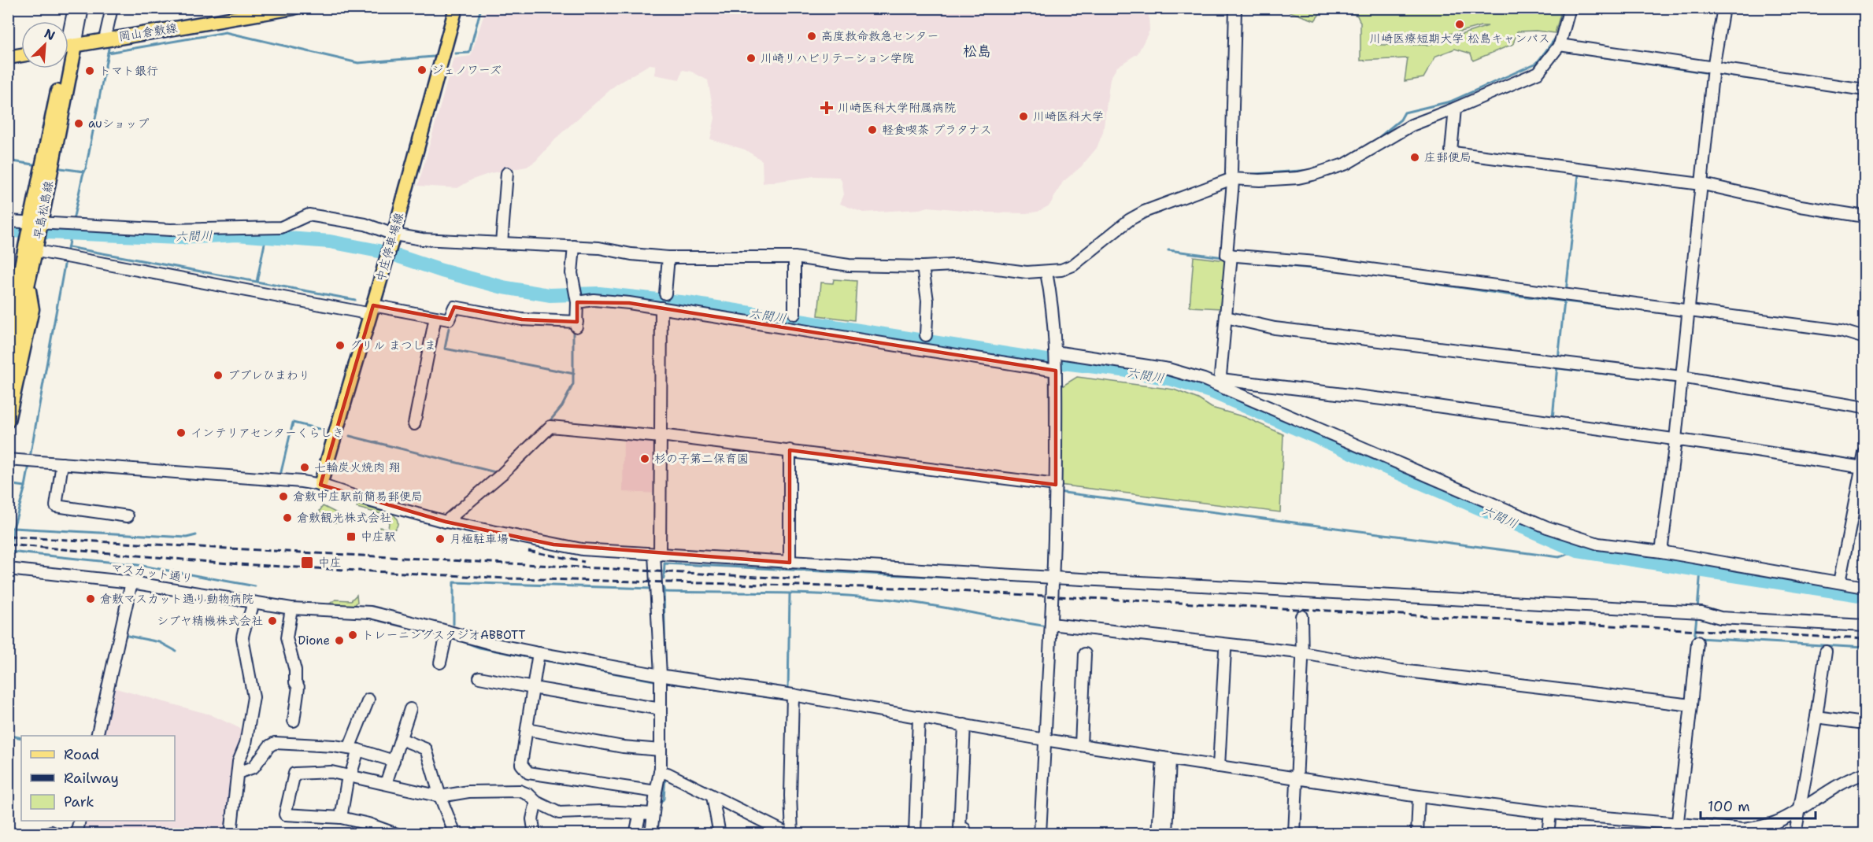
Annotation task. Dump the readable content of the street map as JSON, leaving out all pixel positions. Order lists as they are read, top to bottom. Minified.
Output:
{"streets":{"main road":["岡山倉敷線","早島松島線","中庄停車場線"],"street":["マスカット通り"]},"districts":["松島"],"water":["六間川"],"places":{"other":["川崎医療短期大学 松島キャンパス","高度救命救急センター","川崎リハビリテーション学院","ジェノワーズ","トマト銀行","川崎医科大学","auショップ","軽食喫茶 プラタナス","庄郵便局","グリル まつしま","ププレひまわり","インテリアセンターくらしき","杉の子第二保育園","七輪炭火焼肉 翔","倉敷中庄駅前簡易郵便局","倉敷観光株式会社","月極駐車場","倉敷マスカット通り動物病院","シブヤ精機株式会社","トレーニングスタジオABBOTT","Dione"],"health":["川崎医科大学附属病院"],"transit":["中庄駅","中庄"]},"legend":["Road","Railway","Park"],"scale_bar":"100 m","north":"top right"}
